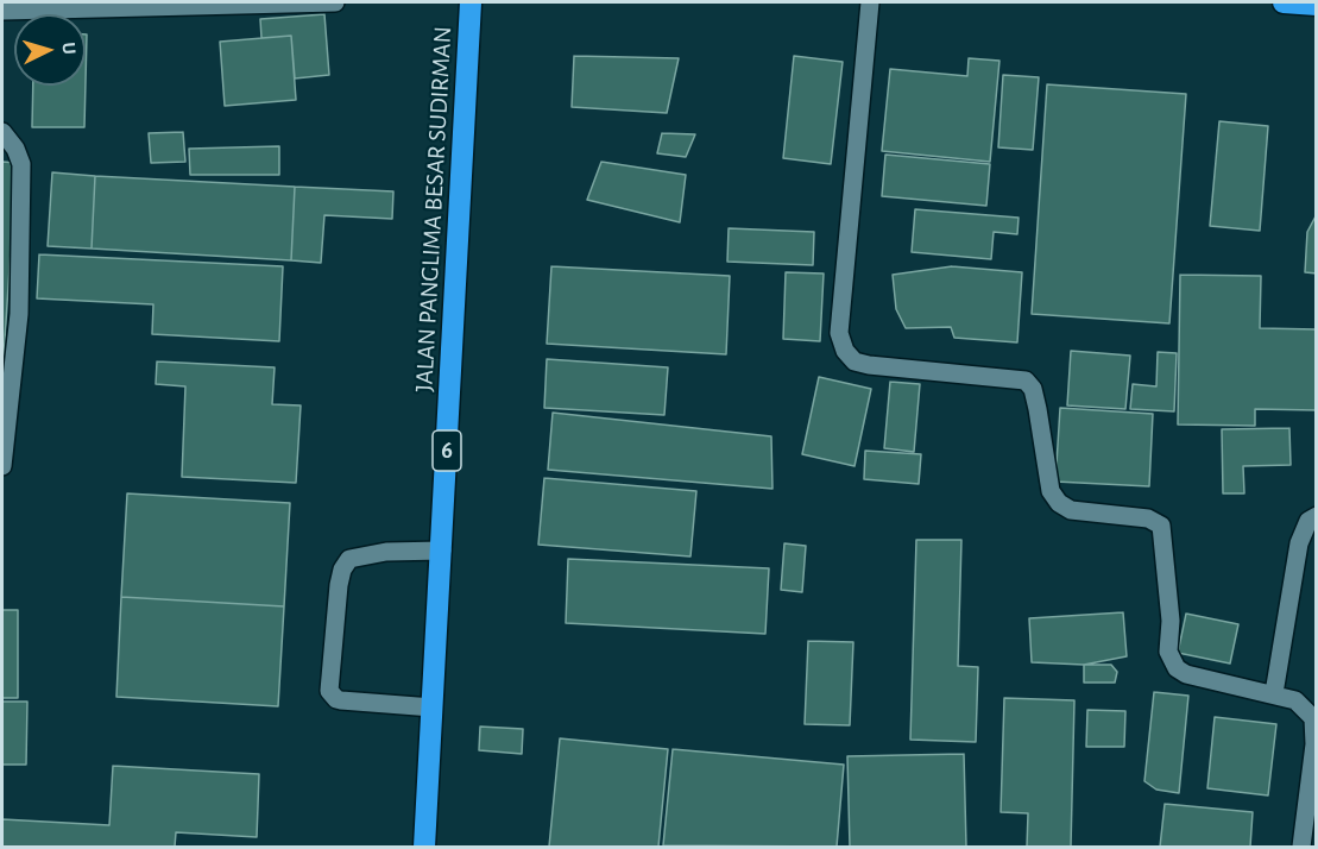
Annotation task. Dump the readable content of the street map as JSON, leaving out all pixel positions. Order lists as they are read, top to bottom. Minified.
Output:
{"streets":{"highway":["JALAN PANGLIMA BESAR SUDIRMAN","6"]},"north":"right"}
